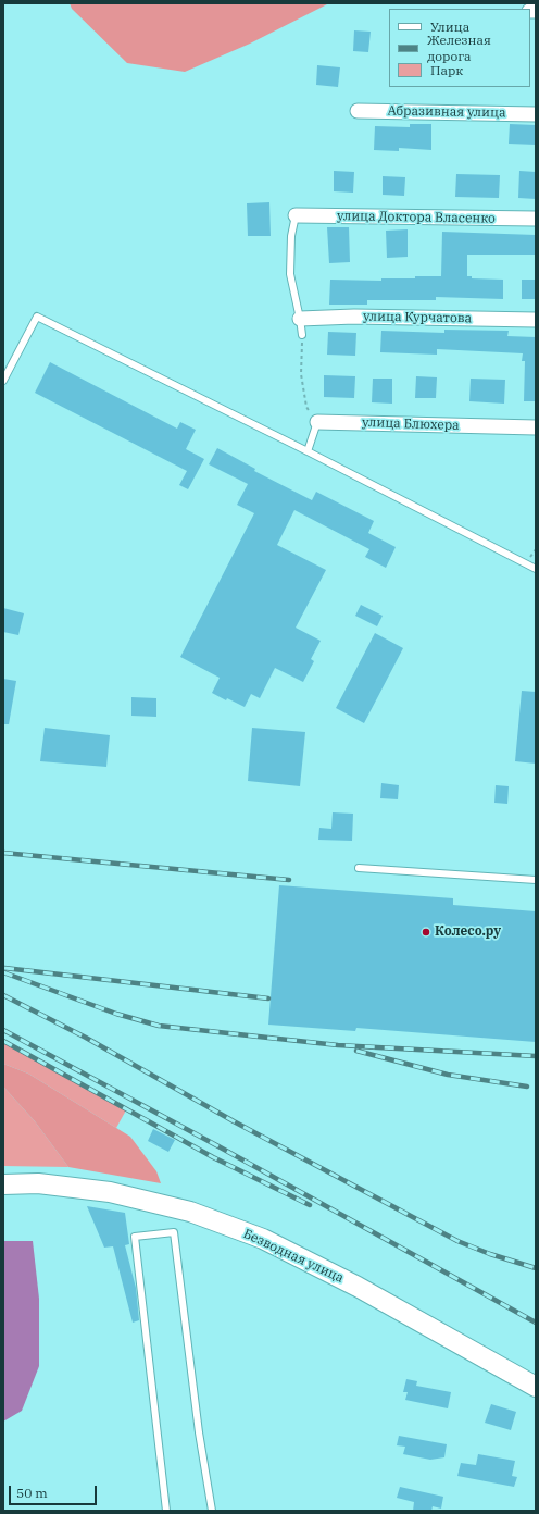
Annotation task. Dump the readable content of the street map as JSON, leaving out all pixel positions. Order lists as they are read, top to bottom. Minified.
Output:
{"streets":{"main road":["Безводная улица"],"street":["Абразивная улица","улица Доктора Власенко","улица Курчатова","улица Блюхера"]},"places":["Колесо.ру"],"legend":["Улица","Железная дорога","Парк"],"scale_bar":"50 m"}
